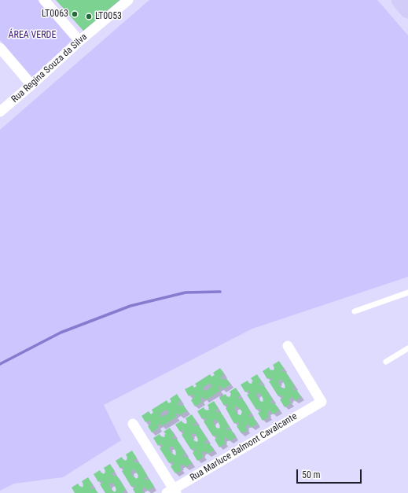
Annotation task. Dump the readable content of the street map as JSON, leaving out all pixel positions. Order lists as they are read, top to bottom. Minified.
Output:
{"streets":{"street":["Rua Regina Souza da Silva","Rua Marluce Balmont Cavalcante"]},"parks":["ÁREA VERDE"],"places":["LT0063","LT0053"],"scale_bar":"50 m"}
